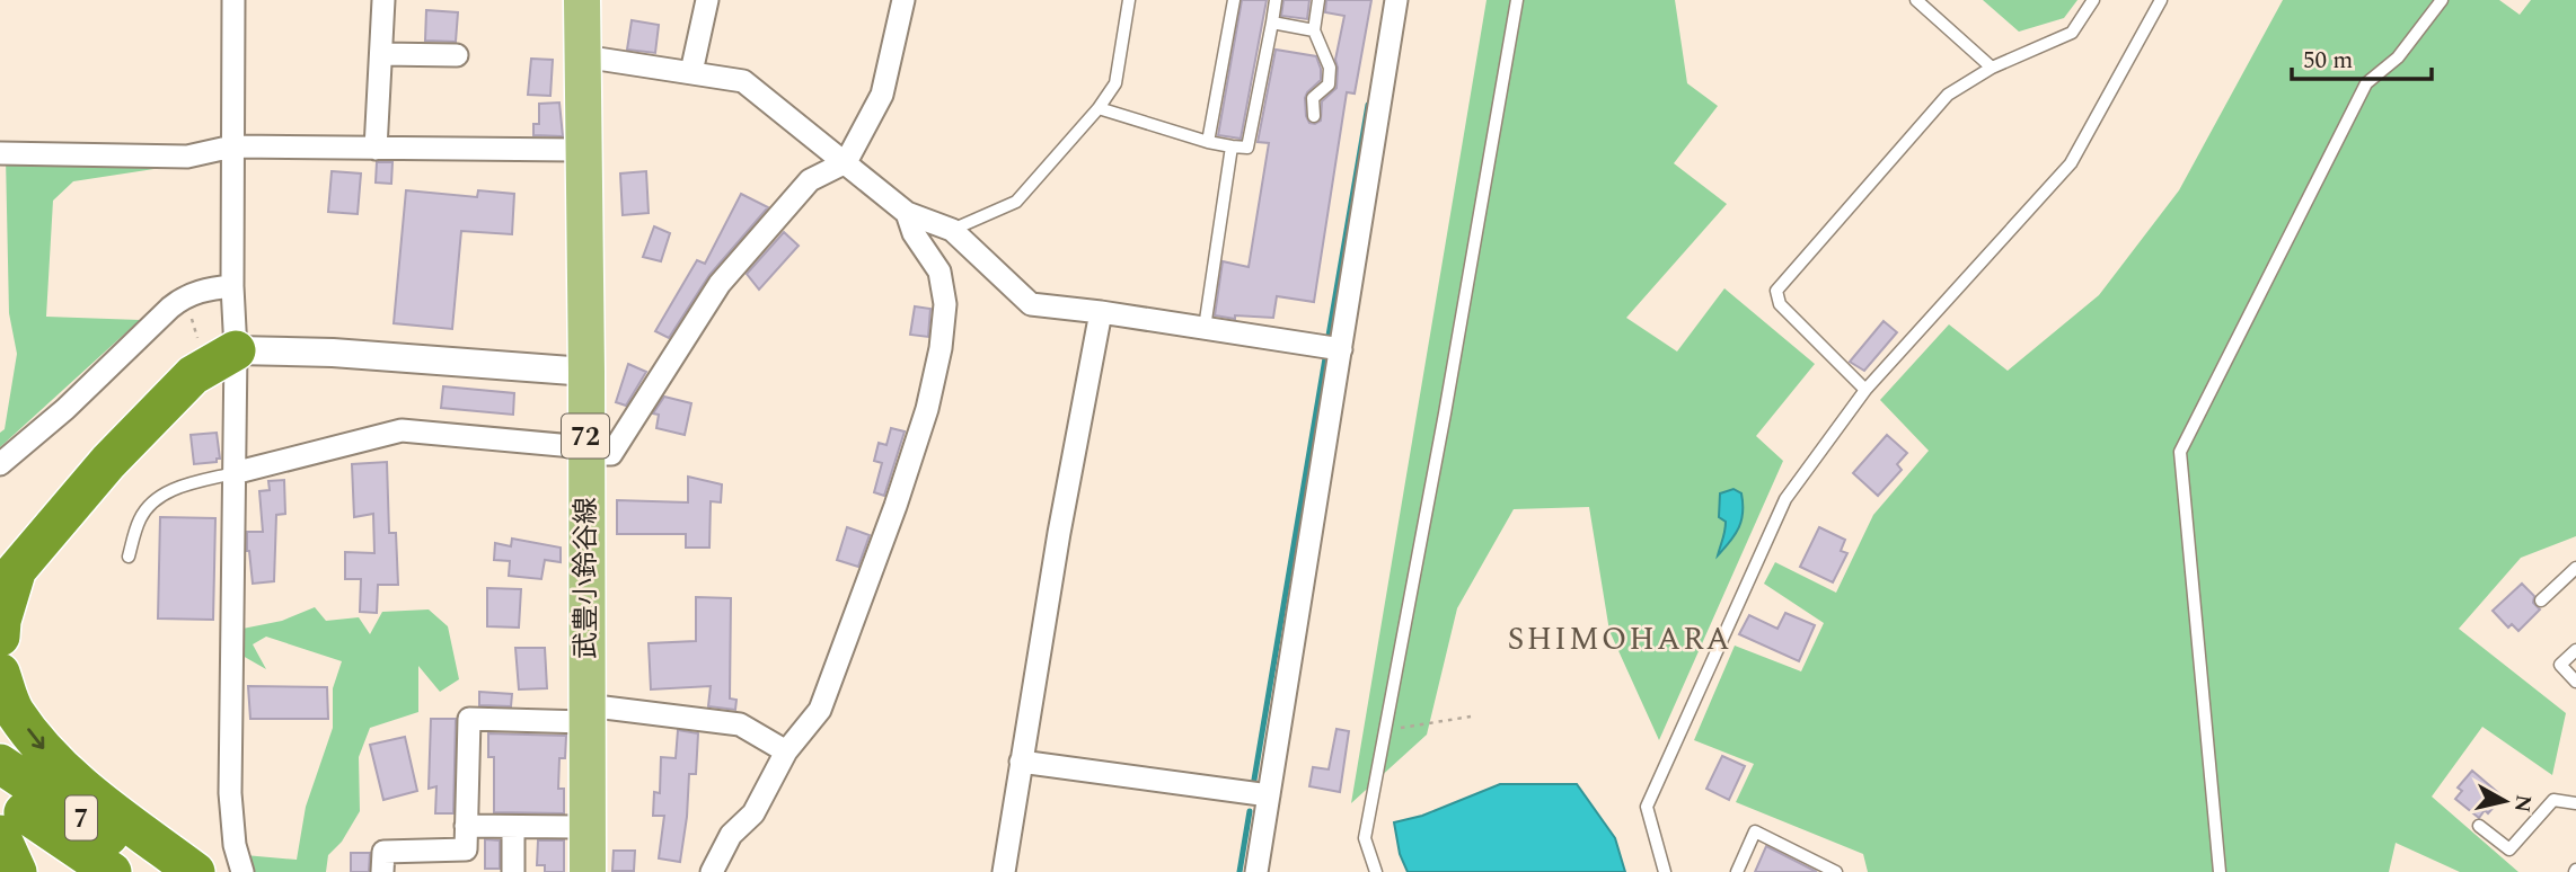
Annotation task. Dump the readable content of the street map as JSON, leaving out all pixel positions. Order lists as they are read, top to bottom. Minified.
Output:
{"streets":{"highway":["7"],"main road":["72","武豊小鈴谷線"]},"districts":["SHIMOHARA"],"scale_bar":"50 m","north":"right"}
